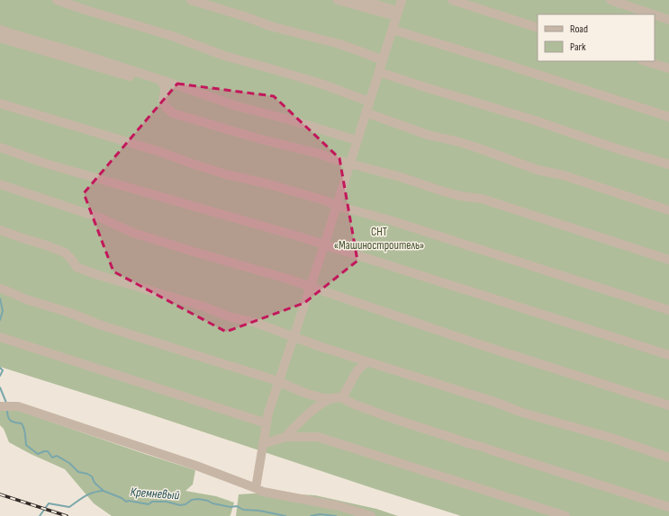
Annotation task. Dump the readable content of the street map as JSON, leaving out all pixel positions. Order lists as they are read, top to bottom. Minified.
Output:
{"water":["Кремневый"],"parks":["СНТ «Машиностроитель»"],"legend":["Road","Park"]}
